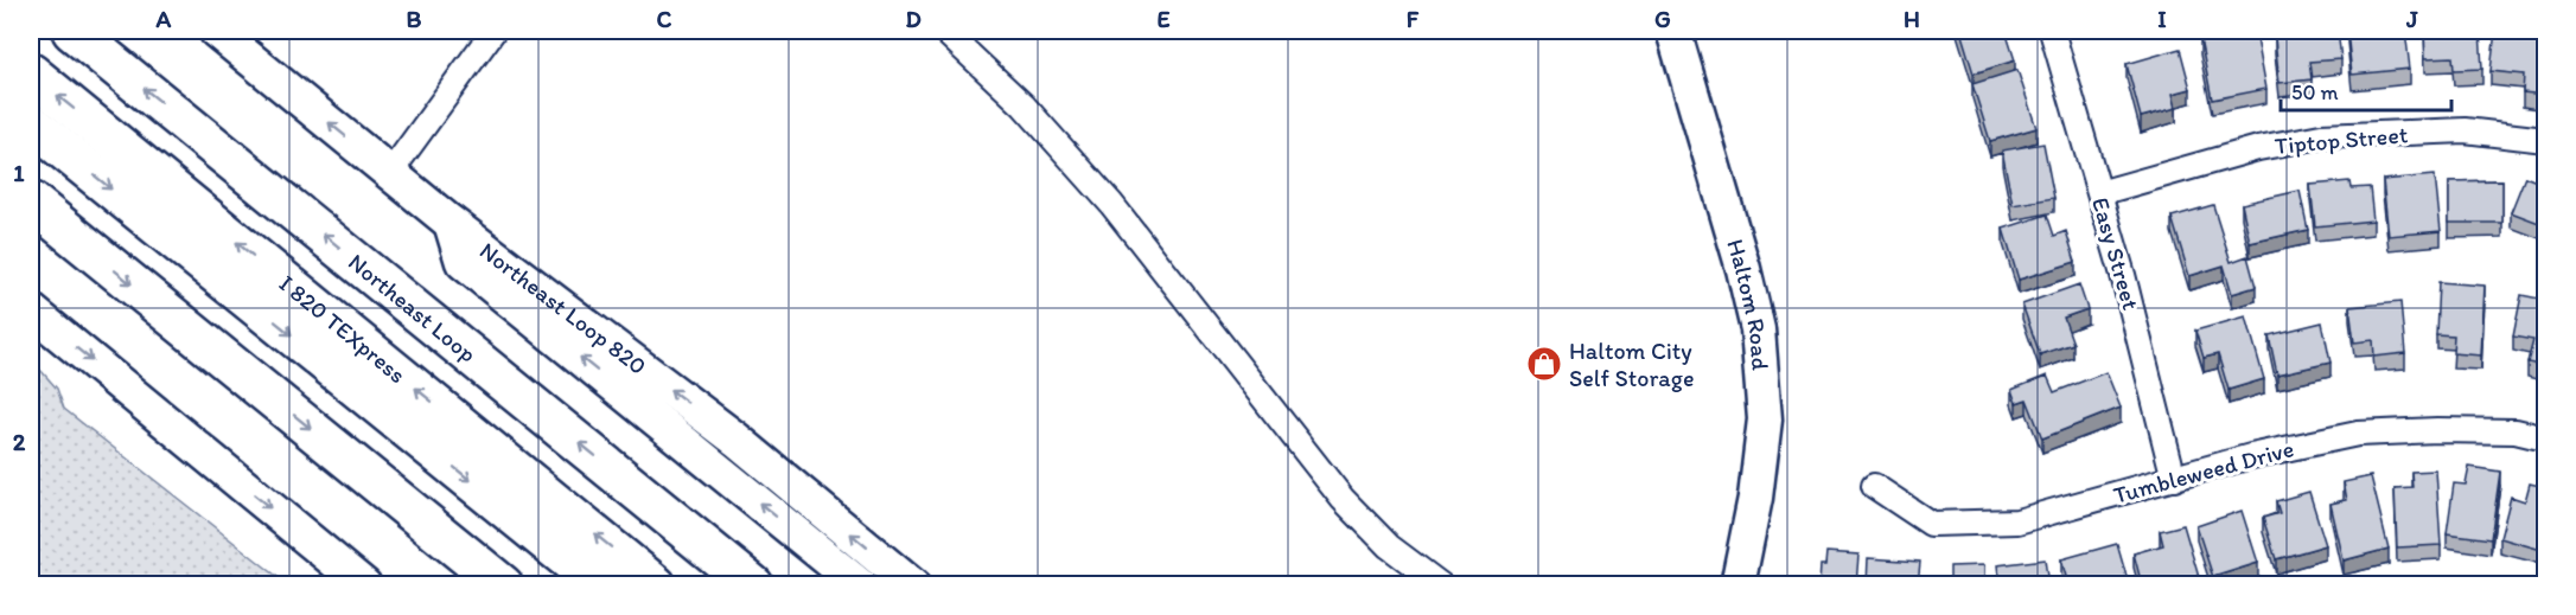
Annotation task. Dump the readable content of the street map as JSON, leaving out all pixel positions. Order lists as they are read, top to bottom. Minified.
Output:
{"streets":{"highway":["Northeast Loop","I 820 TEXpress"],"main road":["Haltom Road","Northeast Loop 820"],"street":["Tiptop Street","Easy Street","Tumbleweed Drive"]},"crossings":[["Tiptop Street","Easy Street"],["Easy Street","Tumbleweed Drive"]],"places":{"shop":["Haltom City Self Storage"]},"scale_bar":"50 m","grid":{"columns":["A","B","C","D","E","F","G","H","I","J"],"rows":["1","2"]}}
